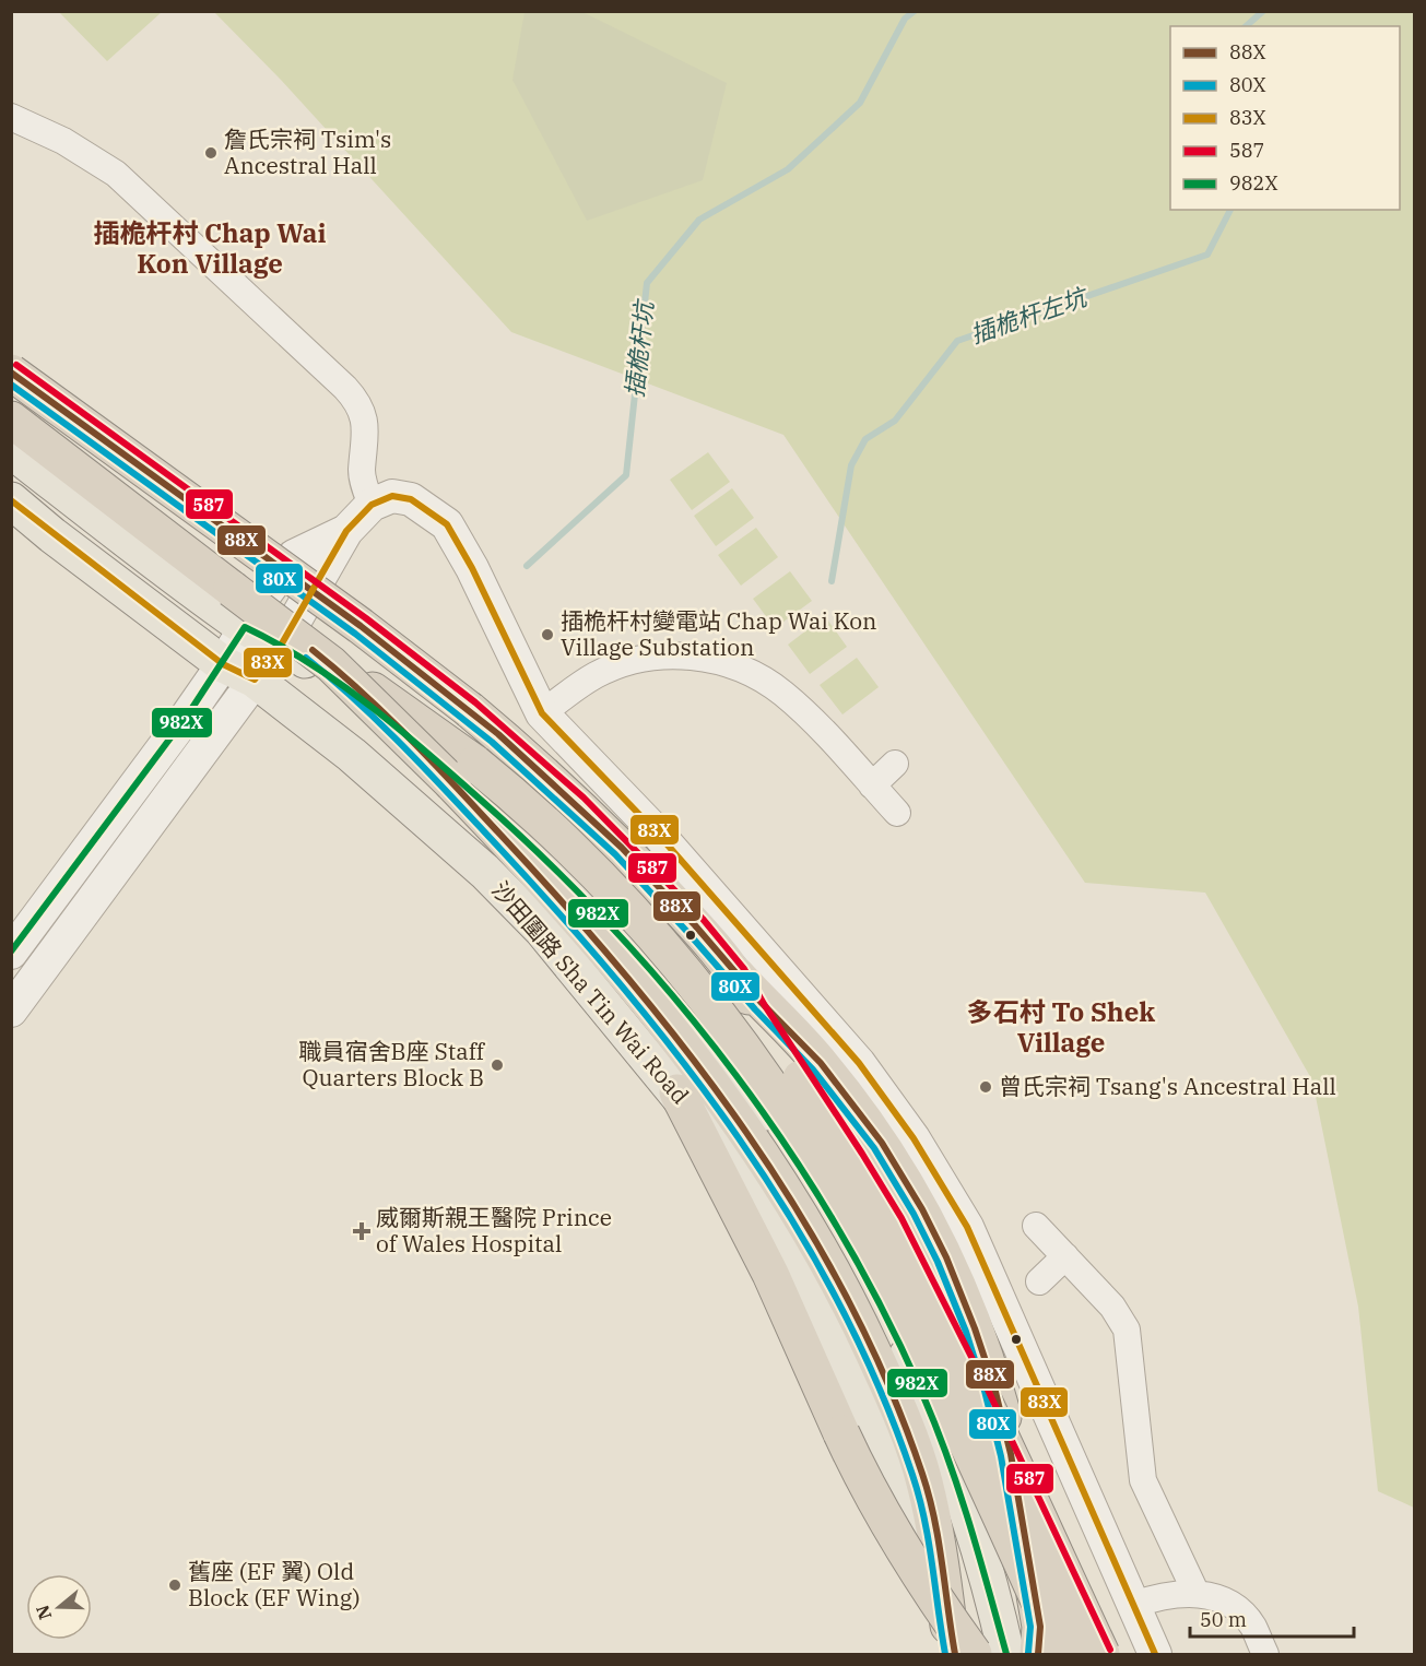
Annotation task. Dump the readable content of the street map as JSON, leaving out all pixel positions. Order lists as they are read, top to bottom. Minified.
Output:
{"streets":{"main road":["沙田圍路 Sha Tin Wai Road"]},"districts":["插桅杆村 Chap Wai Kon Village","多石村 To Shek Village"],"water":["插桅杆左坑","插桅杆坑"],"places":{"other":["詹氏宗祠 Tsim's Ancestral Hall","插桅杆村變電站 Chap Wai Kon Village Substation","職員宿舍B座 Staff Quarters Block B","曾氏宗祠 Tsang's Ancestral Hall","舊座 (EF 翼) Old Block (EF Wing)"],"health":["威爾斯親王醫院 Prince of Wales Hospital"]},"lines":["transit line 587","transit line 88X","transit line 80X","transit line 83X","transit line 982X"],"legend":["88X","80X","83X","587","982X"],"scale_bar":"50 m","north":"left"}
